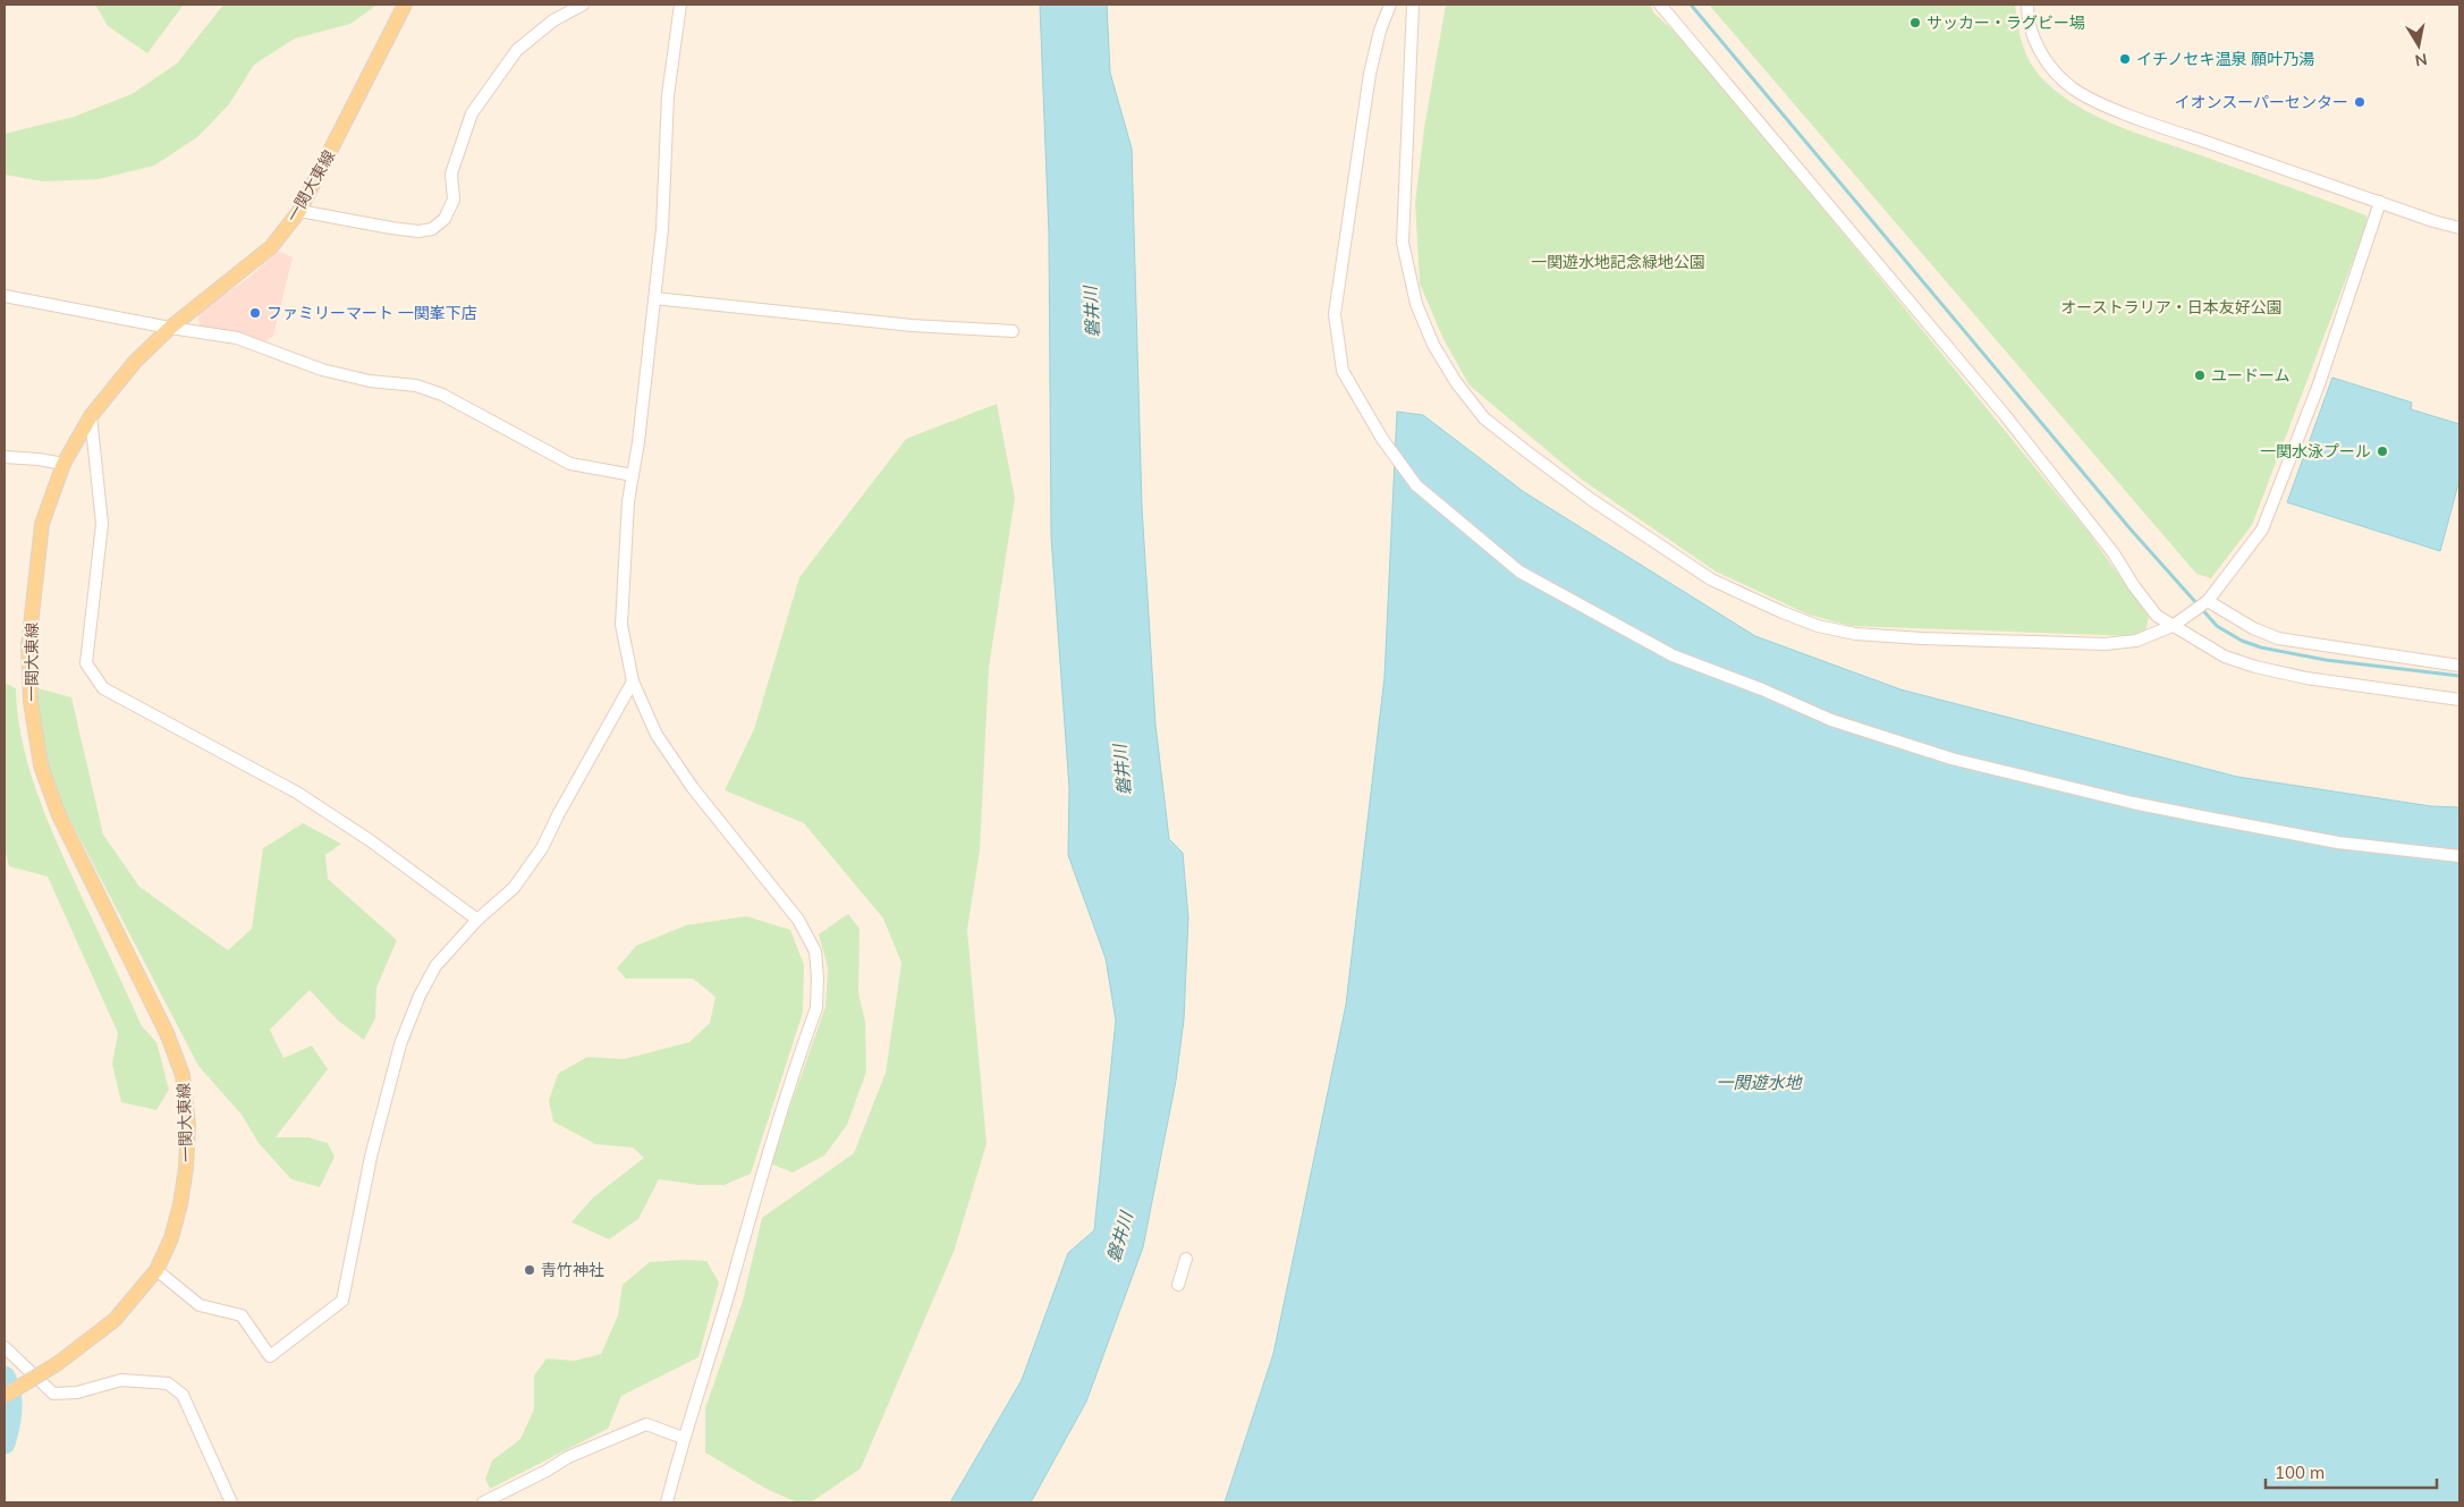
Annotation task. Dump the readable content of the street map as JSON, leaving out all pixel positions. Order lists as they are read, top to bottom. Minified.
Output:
{"streets":{"main road":["一関大東線"]},"water":["磐井川","一関遊水地"],"parks":["一関遊水地記念緑地公園","オーストラリア・日本友好公園"],"places":["サッカー・ラグビー場","イチノセキ温泉 願叶乃湯","イオンスーパーセンター","ファミリーマート 一関峯下店","ユードーム","一関水泳プール","青竹神社"],"scale_bar":"100 m","north":"bottom"}
